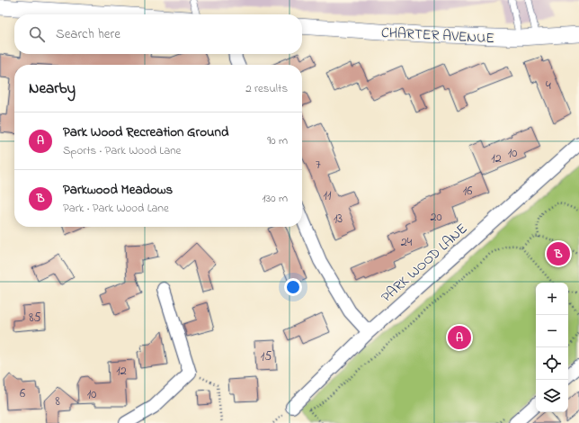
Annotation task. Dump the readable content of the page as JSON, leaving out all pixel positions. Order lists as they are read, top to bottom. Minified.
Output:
{"streets":{"street":["CHARTER AVENUE","PARK WOOD LANE"]},"house_numbers":["4","10","12","7","16","11","20","13","24","85","15","12","6","10","8"],"page":{"search":"Search here","heading":["Nearby","2 results"],"list":[{"mark":"A","name":"Park Wood Recreation Ground","note":"Sports · Park Wood Lane","value":"90 m"},{"mark":"B","name":"Parkwood Meadows","note":"Park · Park Wood Lane","value":"130 m"}],"pins":["B","A"],"map_buttons":["+","−"]}}
